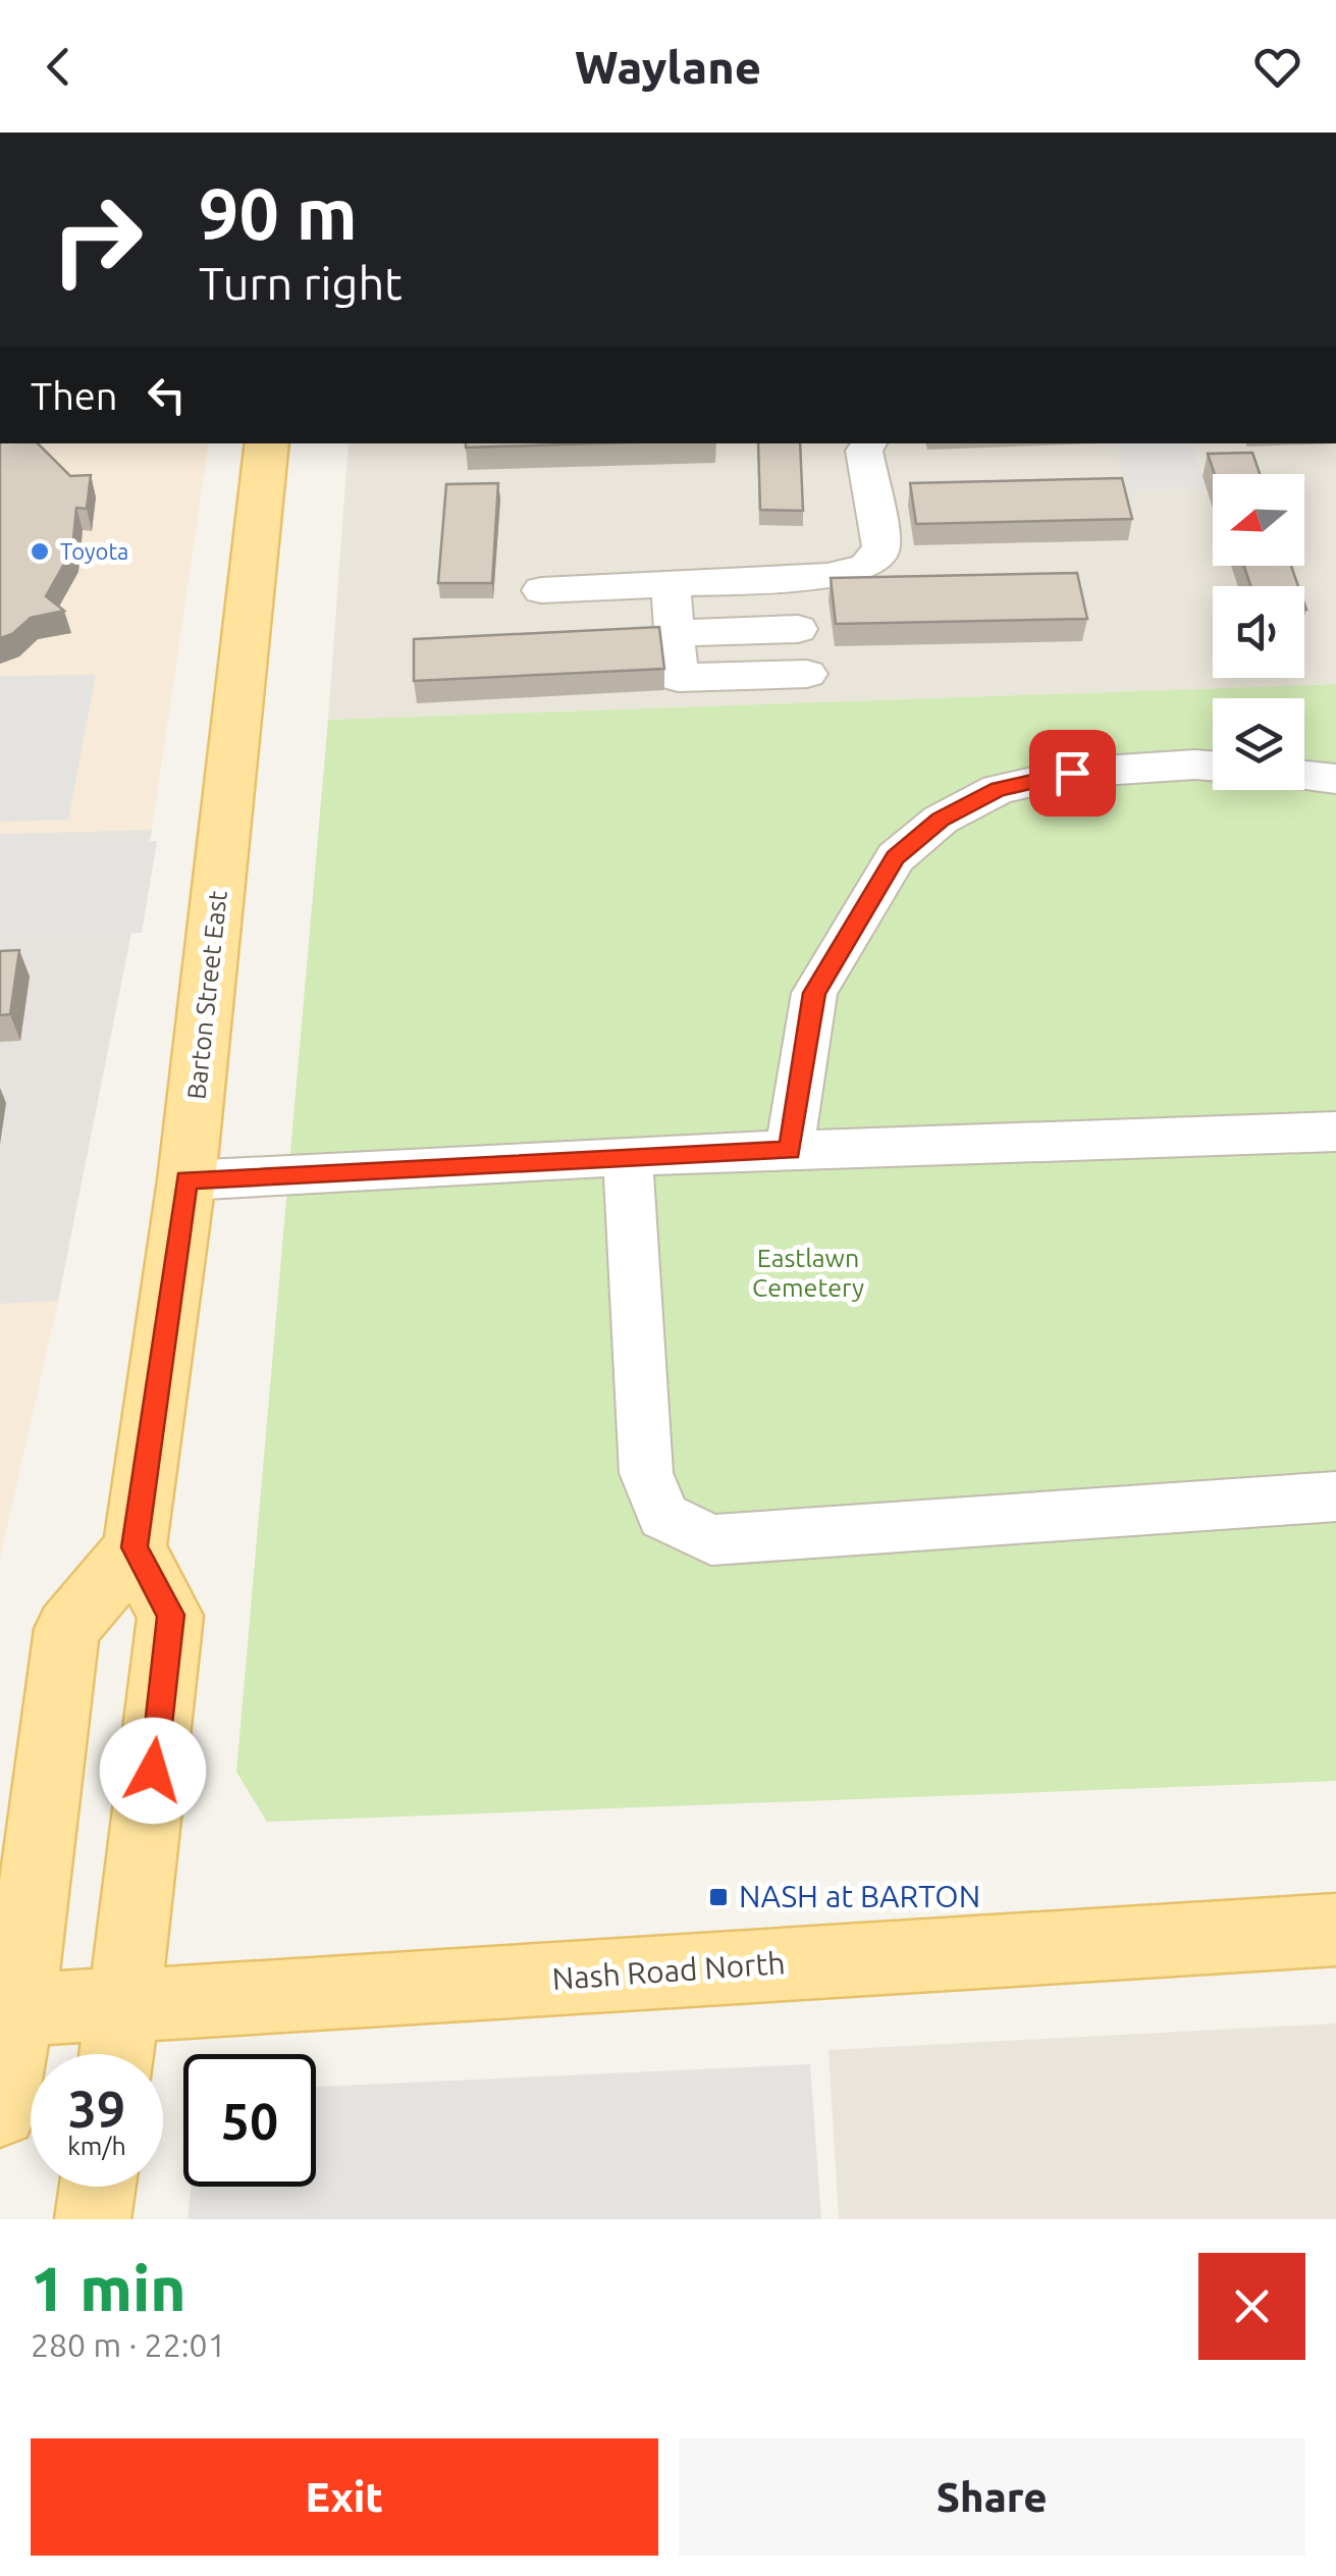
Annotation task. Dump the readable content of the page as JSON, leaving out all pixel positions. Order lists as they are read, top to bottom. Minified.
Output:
{"streets":{"main road":["Barton Street East","Nash Road North"]},"parks":["Eastlawn Cemetery"],"places":{"other":["Toyota"],"transit":["NASH at BARTON"]},"north":"left","page":{"header":"Waylane","turn":["90 m","Turn right"],"then":"Then","speed":"39 km/h","limit":"50","heading":["1 min","280 m · 22:01"],"buttons":["Exit","Share"]}}
